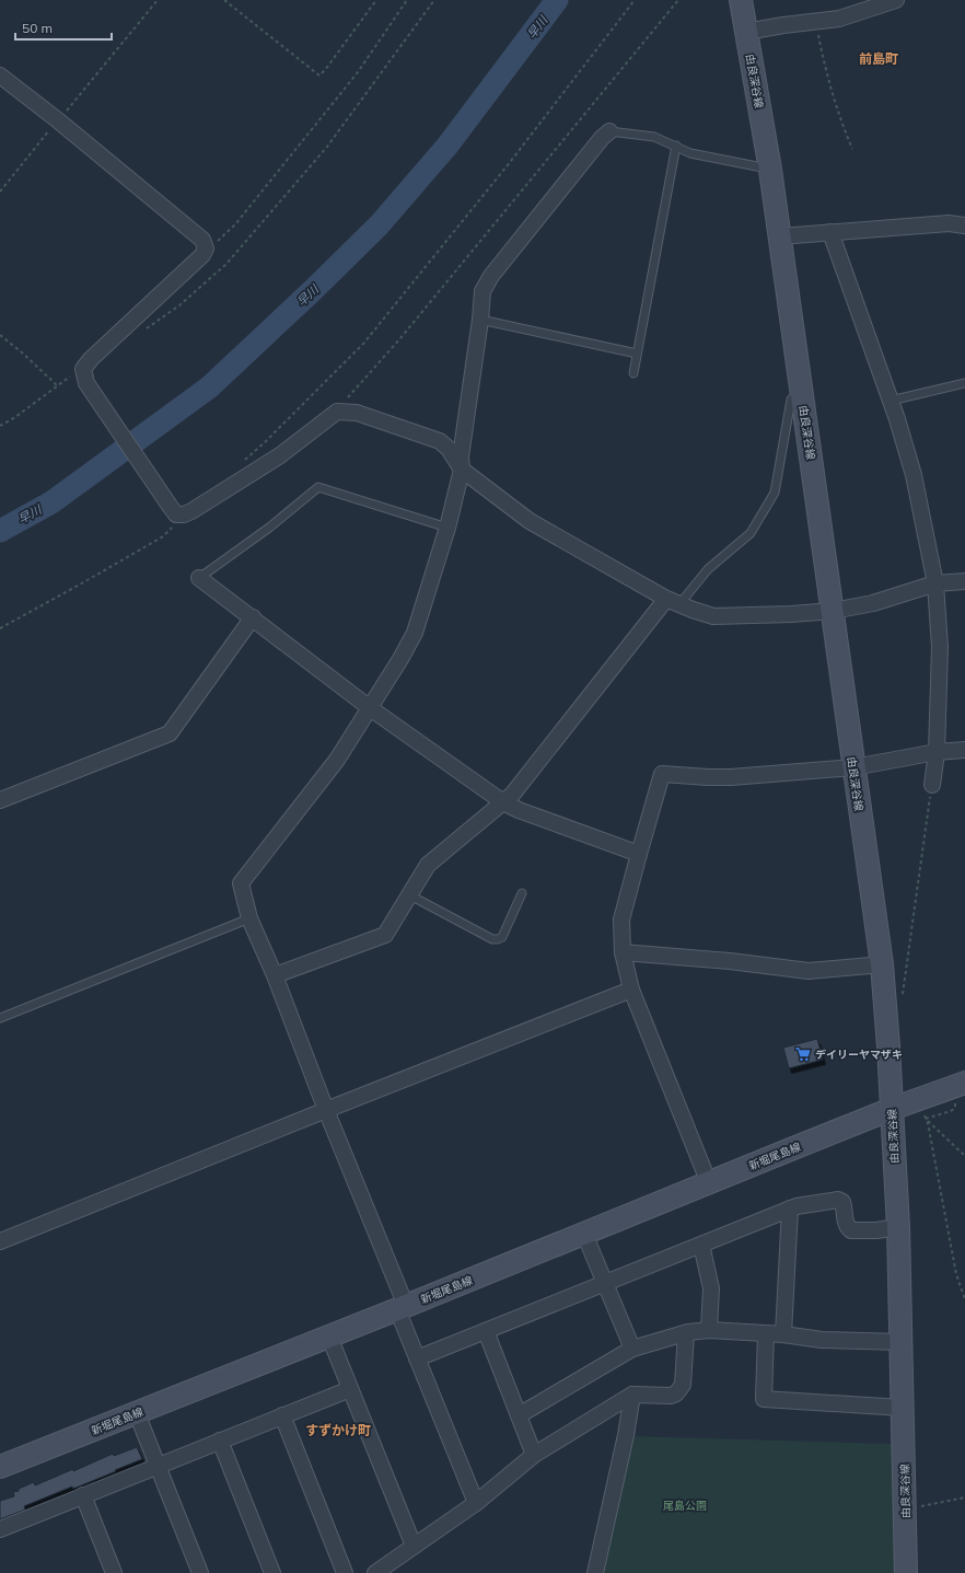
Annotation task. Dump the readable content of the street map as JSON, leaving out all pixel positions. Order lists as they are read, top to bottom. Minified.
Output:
{"streets":{"main road":["由良深谷線","新堀尾島線"]},"crossings":[["由良深谷線","新堀尾島線"]],"districts":["前島町","すずかけ町"],"water":["早川"],"parks":["尾島公園"],"places":{"supermarket":["デイリーヤマザキ"]},"scale_bar":"50 m"}
